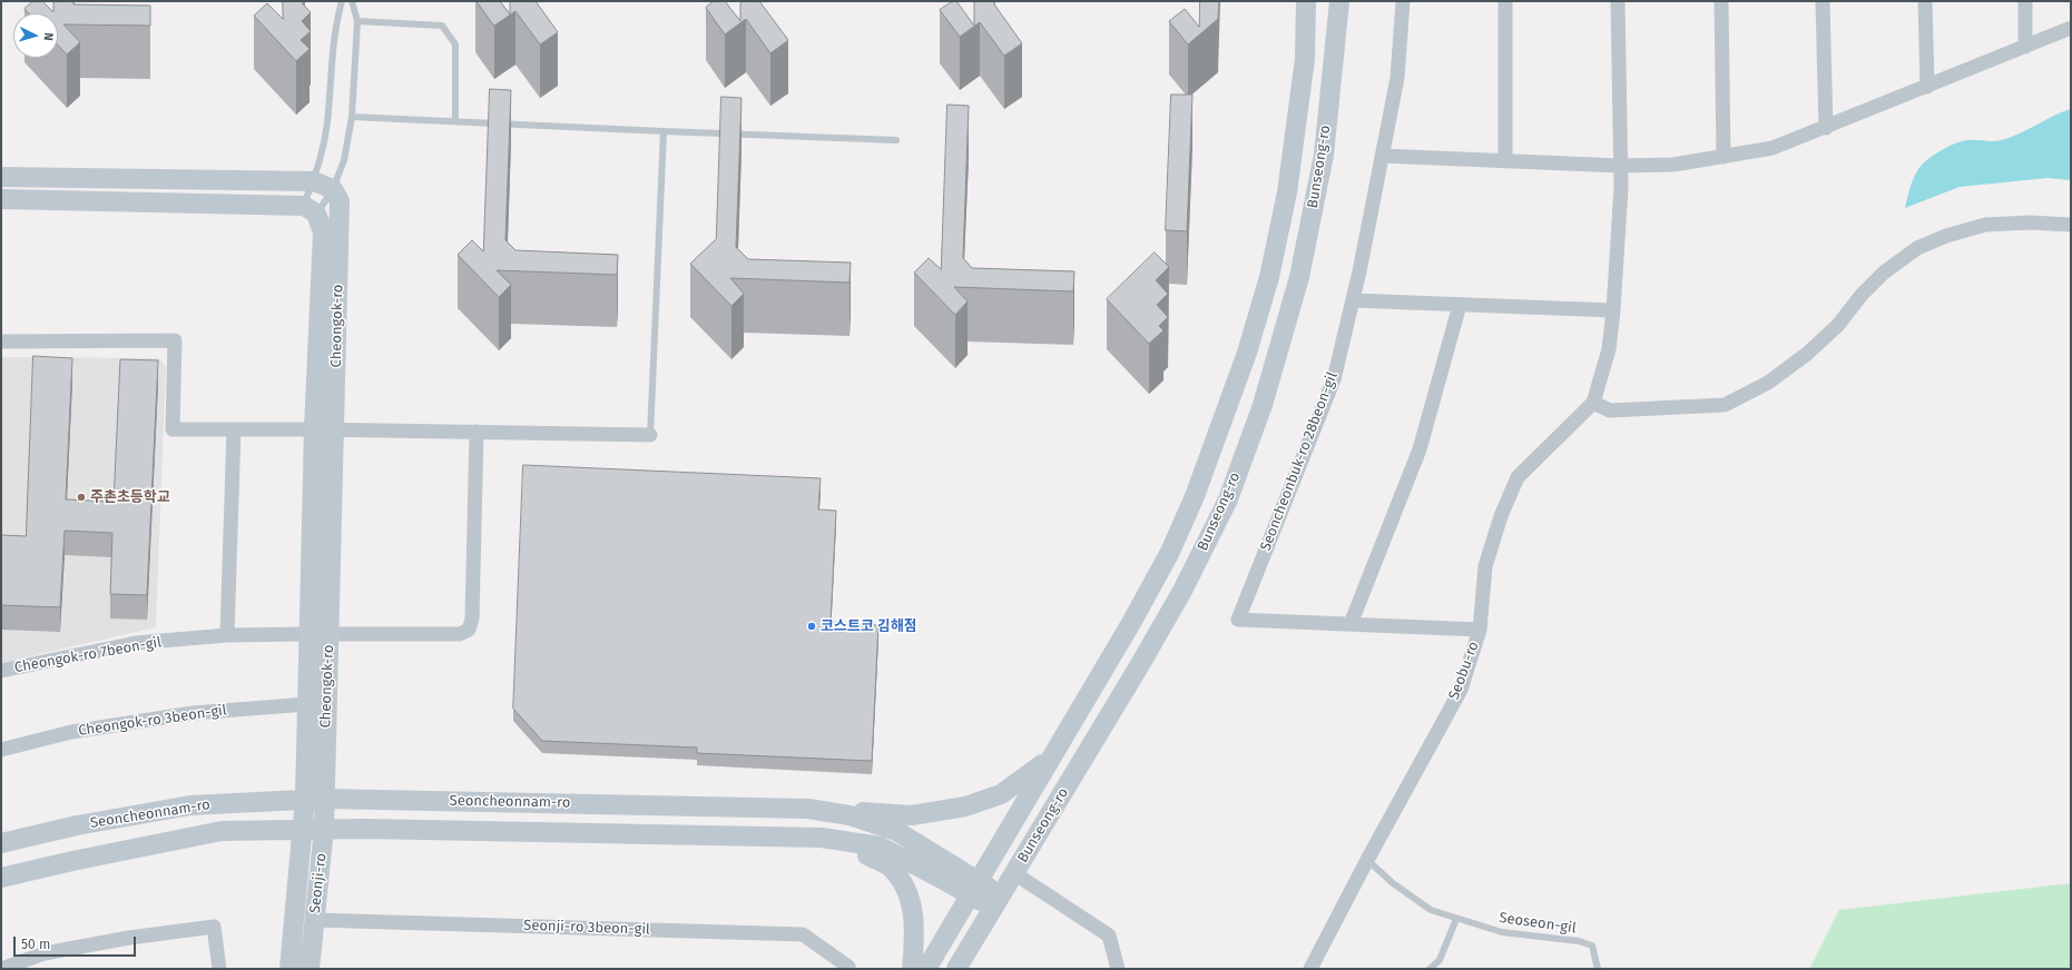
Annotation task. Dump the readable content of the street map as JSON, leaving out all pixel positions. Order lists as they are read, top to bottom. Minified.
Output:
{"streets":{"main road":["Bunseong-ro","Cheongok-ro","Seoncheonnam-ro","Seonji-ro"],"street":["Seoncheonbuk-ro 28beon-gil","Cheongok-ro 7beon-gil","Seobu-ro","Cheongok-ro 3beon-gil","Seonji-ro 3beon-gil"],"lane":["Seoseon-gil"]},"crossings":[["Bunseong-ro","Seoncheonnam-ro"],["Cheongok-ro","Cheongok-ro 7beon-gil"],["Cheongok-ro","Cheongok-ro 3beon-gil"],["Cheongok-ro","Seoncheonnam-ro"],["Cheongok-ro","Seonji-ro"],["Seobu-ro","Seoseon-gil"],["Seoncheonnam-ro","Seonji-ro"],["Seonji-ro","Seonji-ro 3beon-gil"]],"places":["주촌초등학교","코스트코 김해점"],"scale_bar":"50 m","north":"right"}
